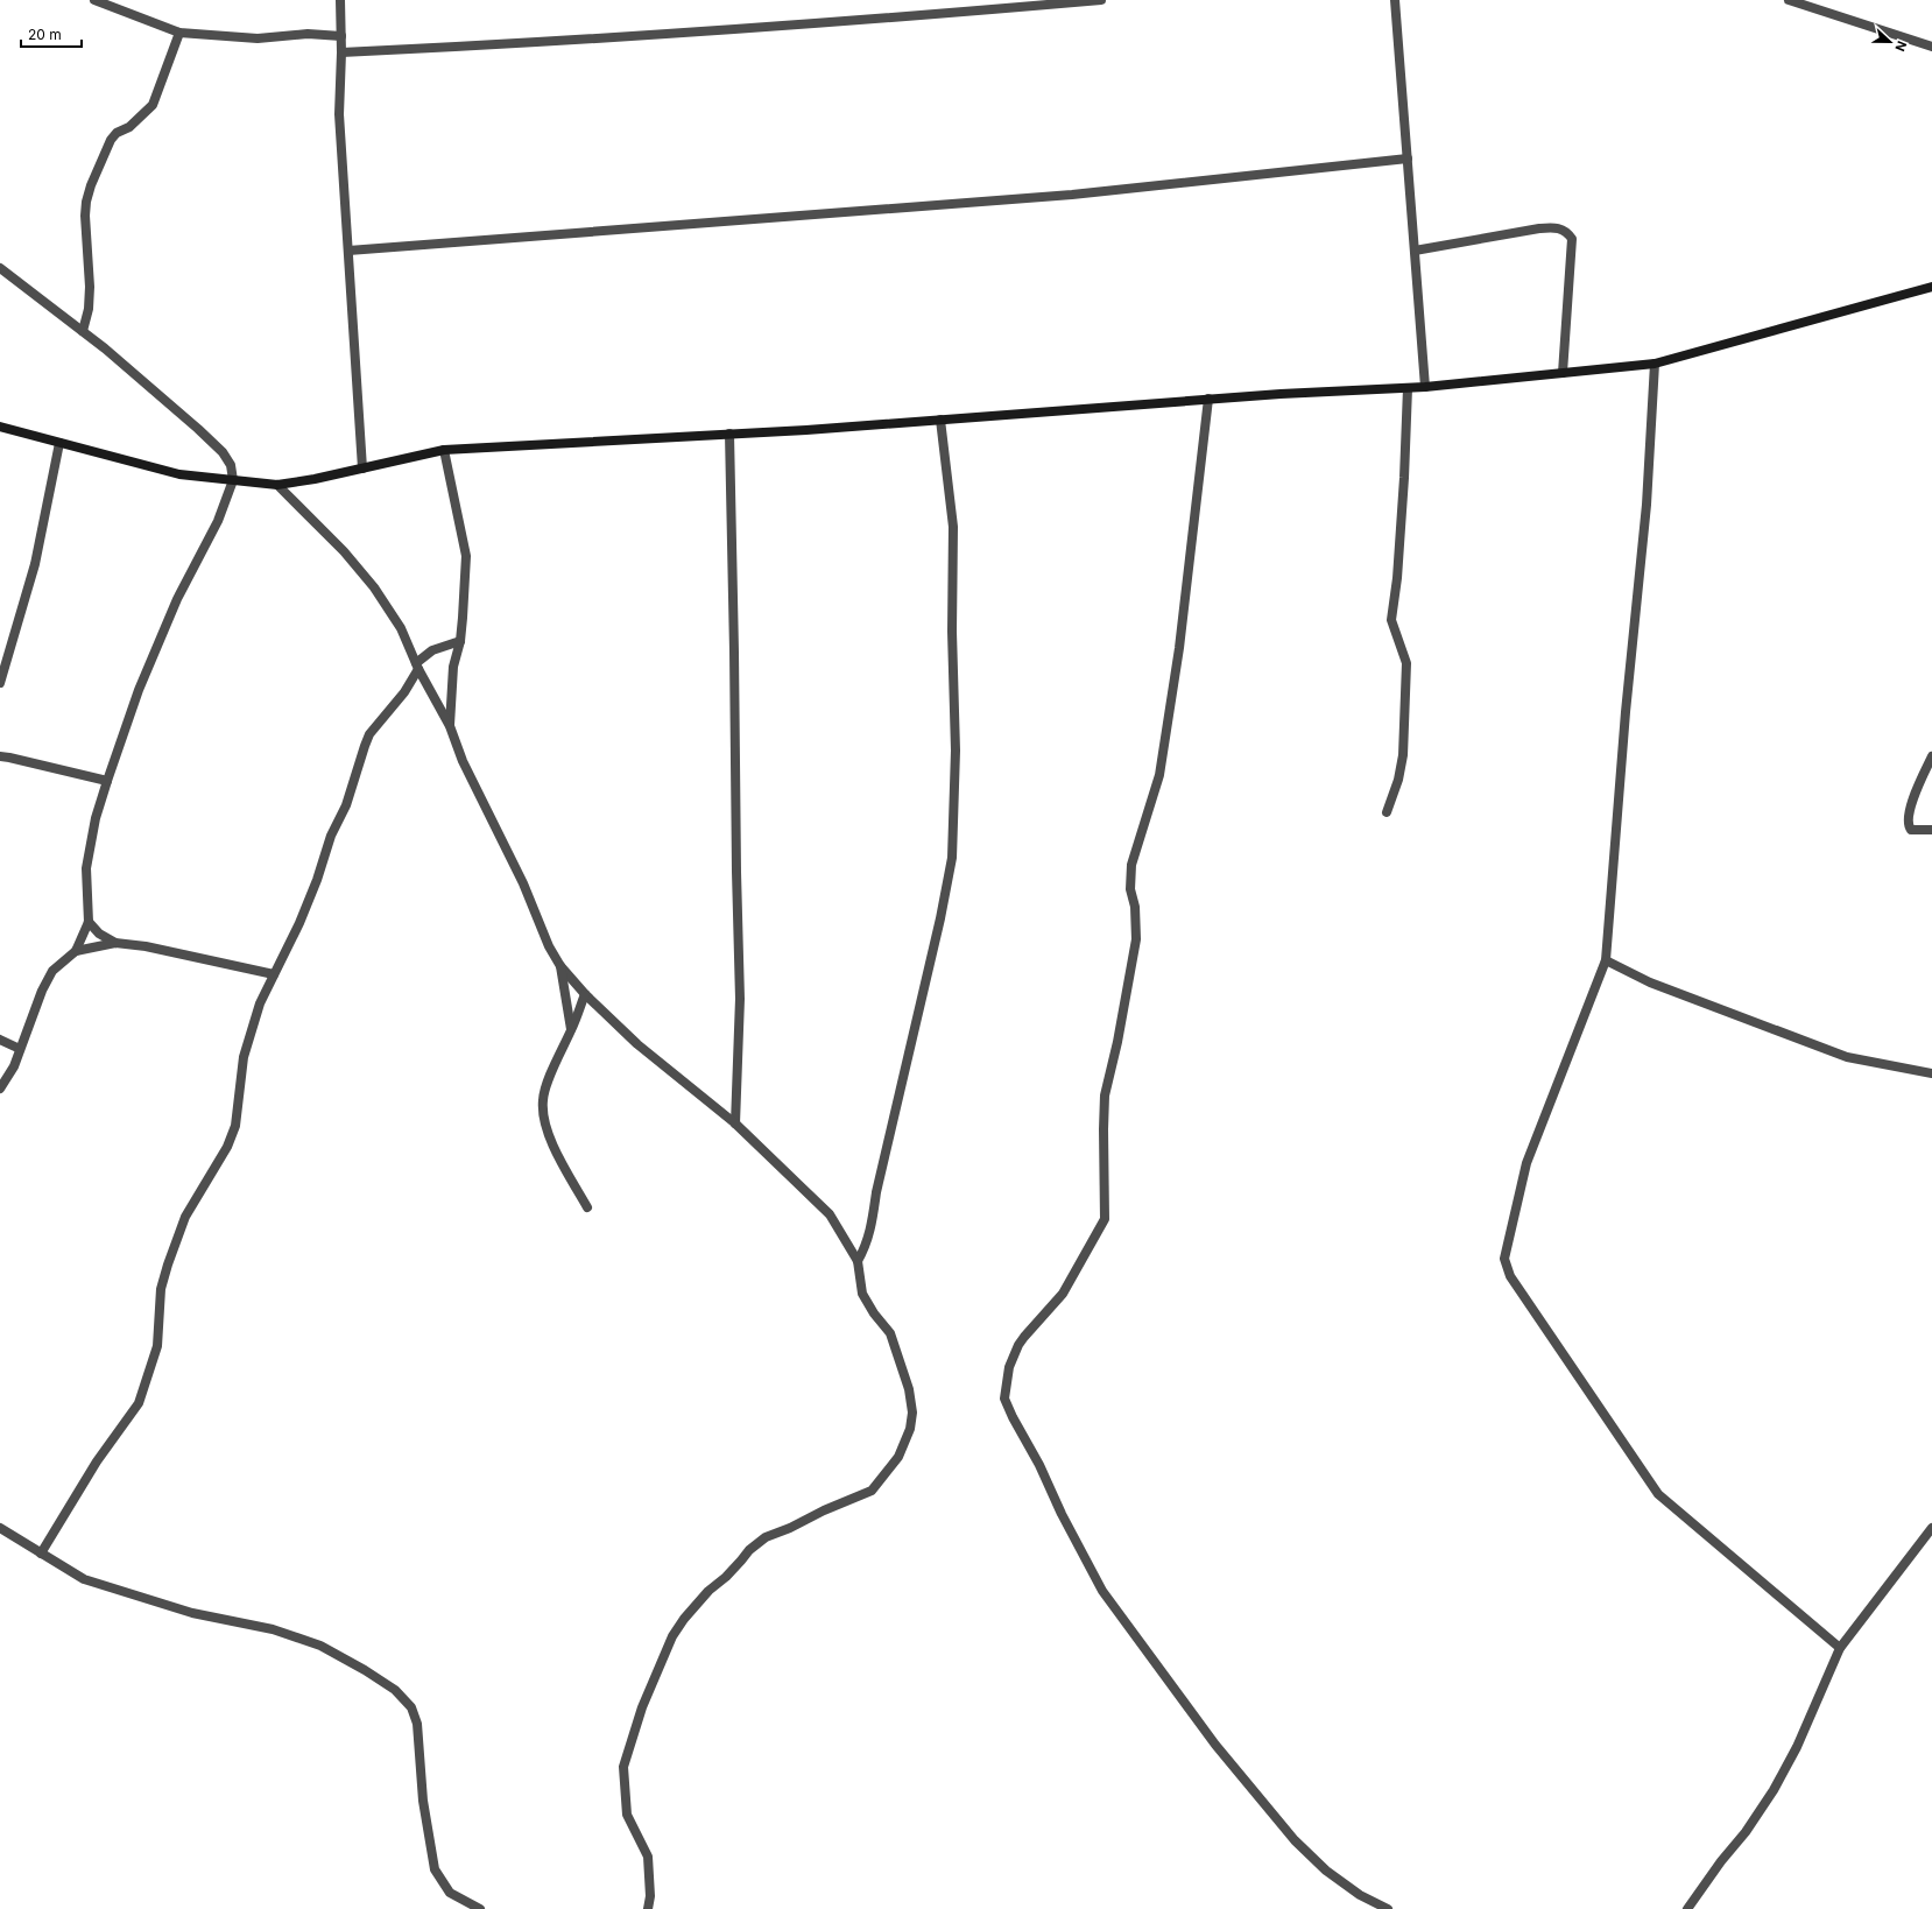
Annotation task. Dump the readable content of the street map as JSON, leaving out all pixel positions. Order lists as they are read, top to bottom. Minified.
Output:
{"scale_bar":"20 m","north":"right"}
